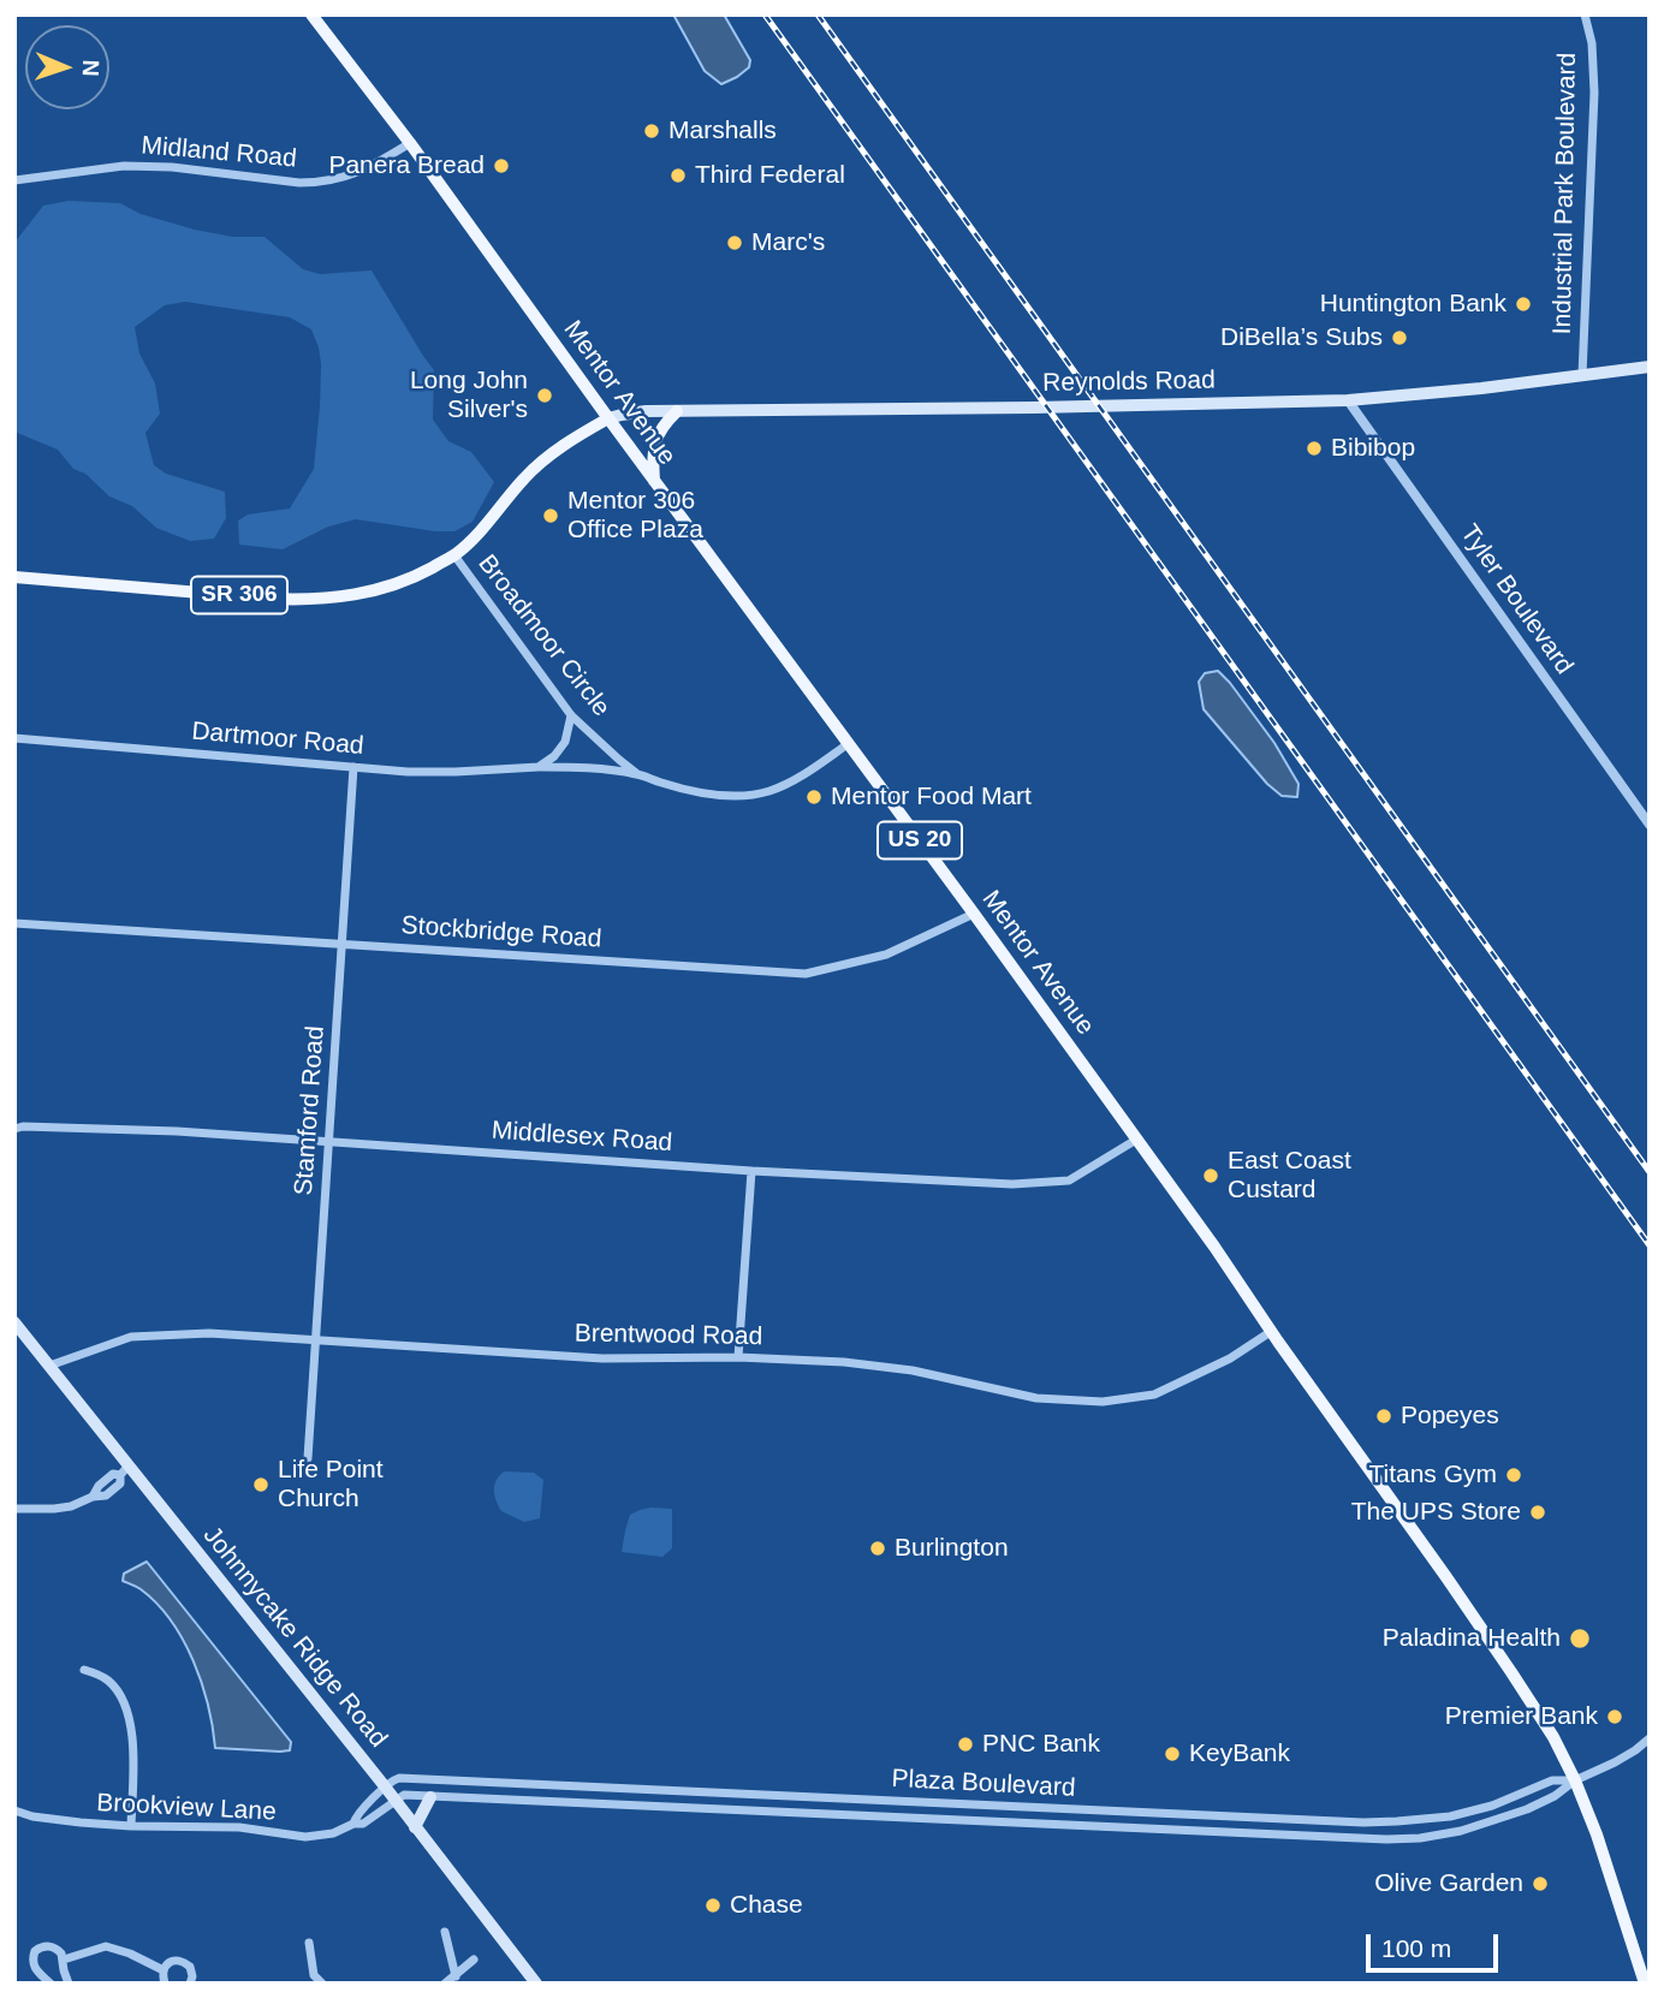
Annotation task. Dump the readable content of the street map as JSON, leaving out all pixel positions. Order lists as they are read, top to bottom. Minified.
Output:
{"streets":{"main road":["Reynolds Road","Mentor Avenue","SR 306","US 20","Johnnycake Ridge Road"],"street":["Midland Road","Industrial Park Boulevard","Tyler Boulevard","Broadmoor Circle","Dartmoor Road","Stockbridge Road","Stamford Road","Middlesex Road","Brentwood Road","Plaza Boulevard","Brookview Lane"]},"crossings":[["Midland Road","Mentor Avenue"],["Industrial Park Boulevard","Reynolds Road"],["Reynolds Road","Mentor Avenue"],["Reynolds Road","SR 306"],["Reynolds Road","Tyler Boulevard"],["Mentor Avenue","SR 306"],["Mentor Avenue","Dartmoor Road"],["Mentor Avenue","Stockbridge Road"],["Mentor Avenue","Middlesex Road"],["Mentor Avenue","Brentwood Road"],["Mentor Avenue","Plaza Boulevard"],["SR 306","Broadmoor Circle"],["Broadmoor Circle","Dartmoor Road"],["Dartmoor Road","Stamford Road"],["Stockbridge Road","Stamford Road"],["Stamford Road","Middlesex Road"],["Stamford Road","Brentwood Road"],["Brentwood Road","Johnnycake Ridge Road"],["Johnnycake Ridge Road","Plaza Boulevard"],["Johnnycake Ridge Road","Brookview Lane"],["Plaza Boulevard","Brookview Lane"]],"places":["Marshalls","Panera Bread","Third Federal","Marc's","Huntington Bank","DiBella’s Subs","Long John Silver's","Bibibop","Mentor 306 Office Plaza","Mentor Food Mart","East Coast Custard","Popeyes","Titans Gym","Life Point Church","The UPS Store","Burlington","Paladina Health","Premier Bank","PNC Bank","KeyBank","Olive Garden","Chase"],"scale_bar":"100 m","north":"right"}
